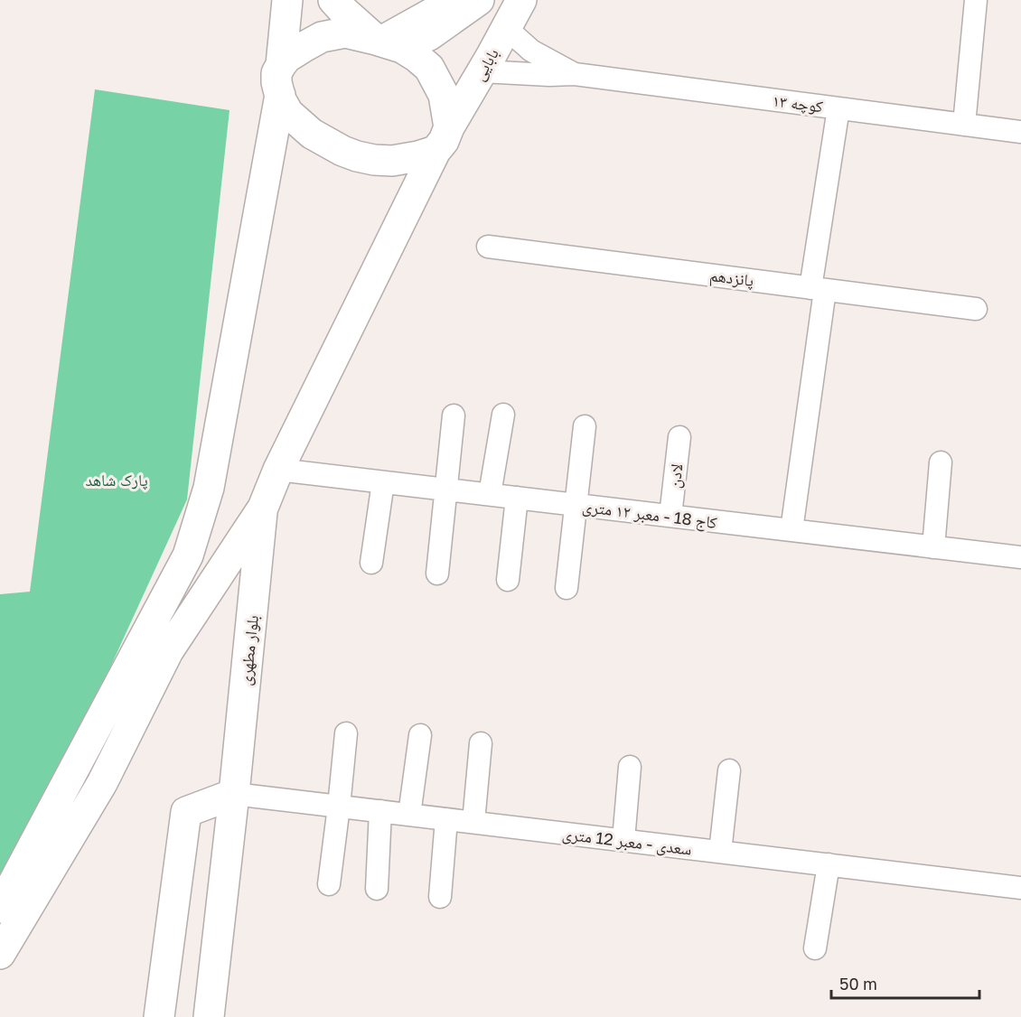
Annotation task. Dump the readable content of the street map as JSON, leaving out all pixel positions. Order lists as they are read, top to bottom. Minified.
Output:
{"streets":{"main road":["بابایی","بلوار مطهری"],"street":["کوچه ۱۳","پانزدهم","لادن","کاج 18 - معبر ۱۲ متری","سعدی - معبر 12 متری"]},"crossings":[["بابایی","کوچه ۱۳"],["بابایی","کاج 18 - معبر ۱۲ متری"],["بابایی","بلوار مطهری"],["لادن","کاج 18 - معبر ۱۲ متری"],["بلوار مطهری","سعدی - معبر 12 متری"]],"parks":["پارک شاهد"],"scale_bar":"50 m"}
